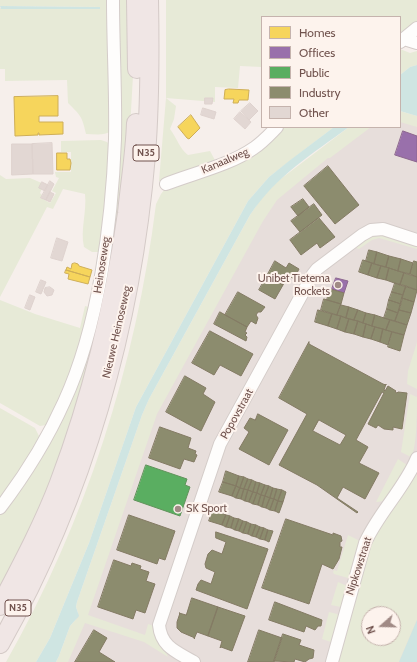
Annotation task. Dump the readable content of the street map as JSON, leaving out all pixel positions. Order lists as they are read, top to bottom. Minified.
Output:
{"streets":{"highway":["N35","Nieuwe Heinoseweg"],"street":["Kanaalweg","Heinoseweg","Popovstraat","Nipkowstraat"]},"places":["Unibet Tietema Rockets","SK Sport"],"legend":["Homes","Offices","Public","Industry","Other"],"north":"left"}
